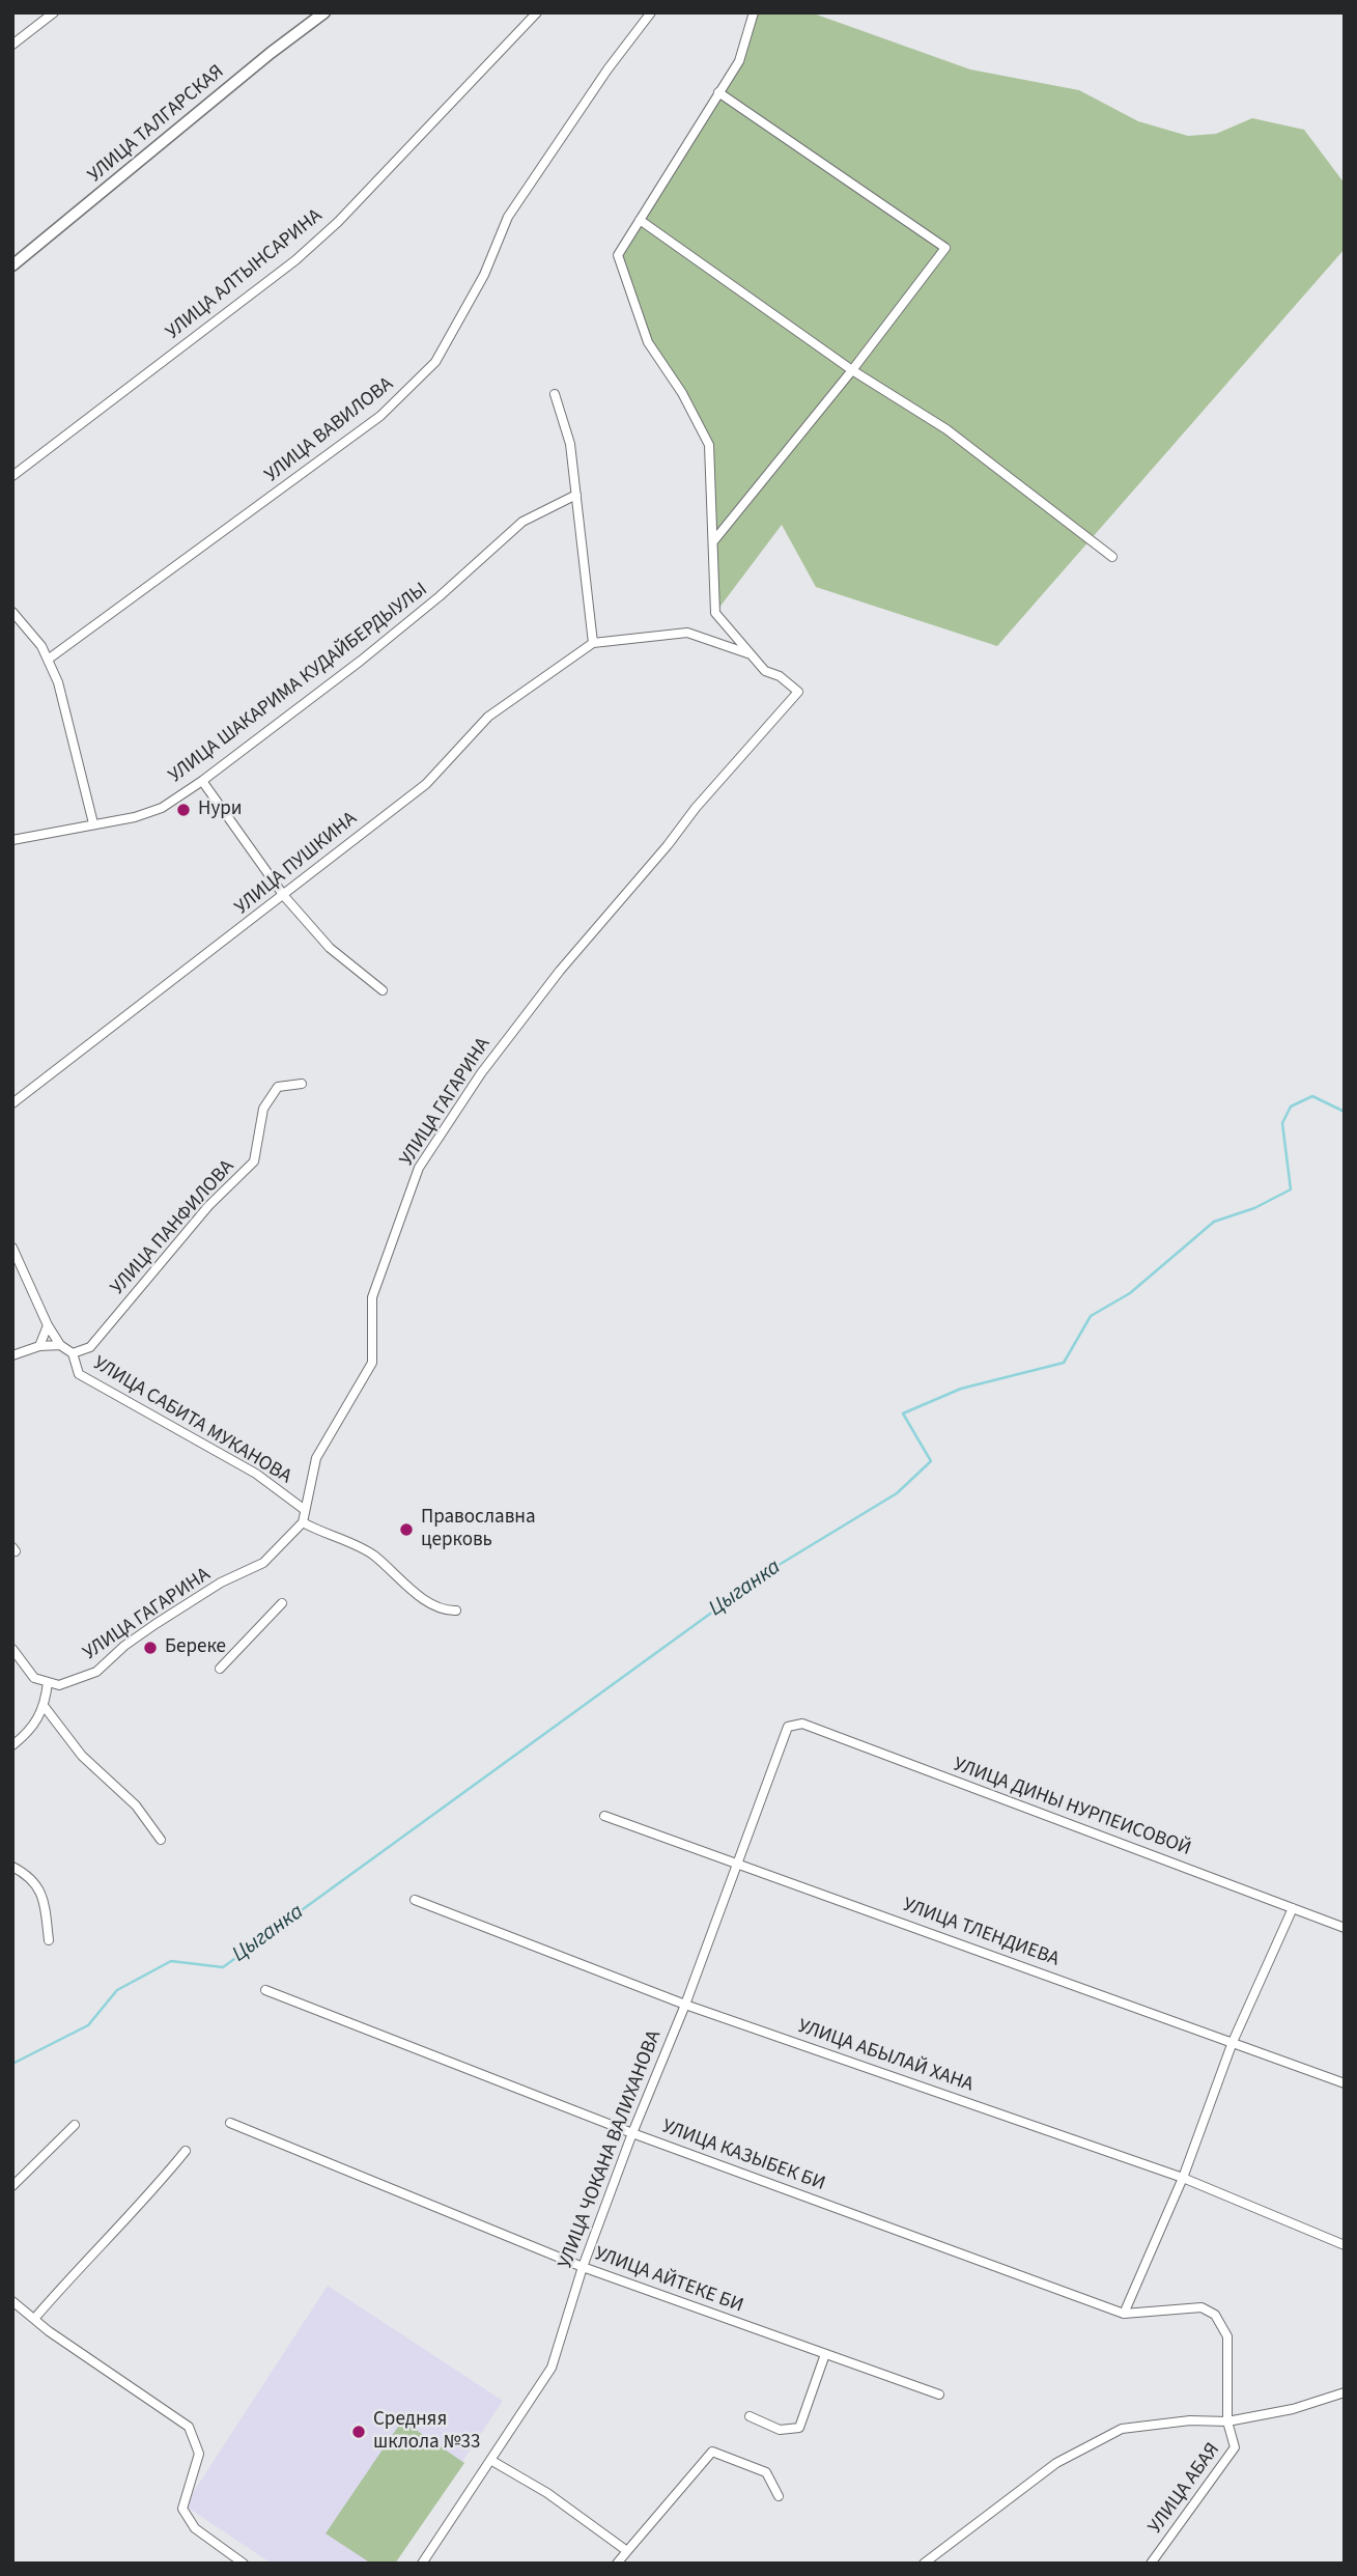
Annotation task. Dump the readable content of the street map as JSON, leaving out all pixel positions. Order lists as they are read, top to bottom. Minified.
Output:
{"streets":{"street":["УЛИЦА ТАЛГАРСКАЯ","УЛИЦА АЛТЫНСАРИНА","УЛИЦА ВАВИЛОВА","УЛИЦА ШАКАРИМА КУДАЙБЕРДЫУЛЫ","УЛИЦА ПУШКИНА","УЛИЦА ГАГАРИНА","УЛИЦА ПАНФИЛОВА","УЛИЦА САБИТА МУКАНОВА","УЛИЦА ДИНЫ НУРПЕИСОВОЙ","УЛИЦА ТЛЕНДИЕВА","УЛИЦА АБЫЛАЙ ХАНА","УЛИЦА ЧОКАНА ВАЛИХАНОВА","УЛИЦА КАЗЫБЕК БИ","УЛИЦА АЙТЕКЕ БИ","УЛИЦА АБАЯ"]},"crossings":[["УЛИЦА ПУШКИНА","УЛИЦА ГАГАРИНА"],["УЛИЦА ГАГАРИНА","УЛИЦА САБИТА МУКАНОВА"],["УЛИЦА ПАНФИЛОВА","УЛИЦА САБИТА МУКАНОВА"],["УЛИЦА ДИНЫ НУРПЕИСОВОЙ","УЛИЦА ЧОКАНА ВАЛИХАНОВА"],["УЛИЦА ТЛЕНДИЕВА","УЛИЦА ЧОКАНА ВАЛИХАНОВА"],["УЛИЦА АБЫЛАЙ ХАНА","УЛИЦА ЧОКАНА ВАЛИХАНОВА"],["УЛИЦА ЧОКАНА ВАЛИХАНОВА","УЛИЦА КАЗЫБЕК БИ"],["УЛИЦА ЧОКАНА ВАЛИХАНОВА","УЛИЦА АЙТЕКЕ БИ"],["УЛИЦА КАЗЫБЕК БИ","УЛИЦА АБАЯ"]],"water":["Цыганка"],"places":["Нури","Православна церковь","Береке","Средняя шклола №33"]}
